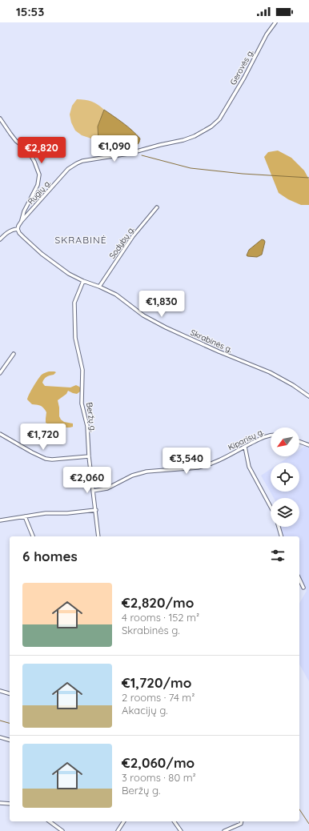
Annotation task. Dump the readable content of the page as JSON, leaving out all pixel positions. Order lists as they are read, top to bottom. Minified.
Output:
{"streets":{"street":["Gerovės g.","Rugių g.","Sodybų g.","Skrabinės g.","Beržų g.","Kiparisų g."]},"crossings":[["Gerovės g.","Rugių g."],["Rugių g.","Skrabinės g."],["Sodybų g.","Skrabinės g."],["Skrabinės g.","Beržų g."],["Beržų g.","Kiparisų g."]],"districts":["SKRABINĖ"],"north":"bottom left","page":{"status":"15:53","price":["€1,090","€2,820","€1,830","€1,720","€3,540","€2,060"],"heading":"6 homes","list":[{"name":"€2,820/mo","note":"4 rooms · 152 m² · Skrabinės g."},{"name":"€1,720/mo","note":"2 rooms · 74 m² · Akacijų g."},{"name":"€2,060/mo","note":"3 rooms · 80 m² · Beržų g."}]}}
